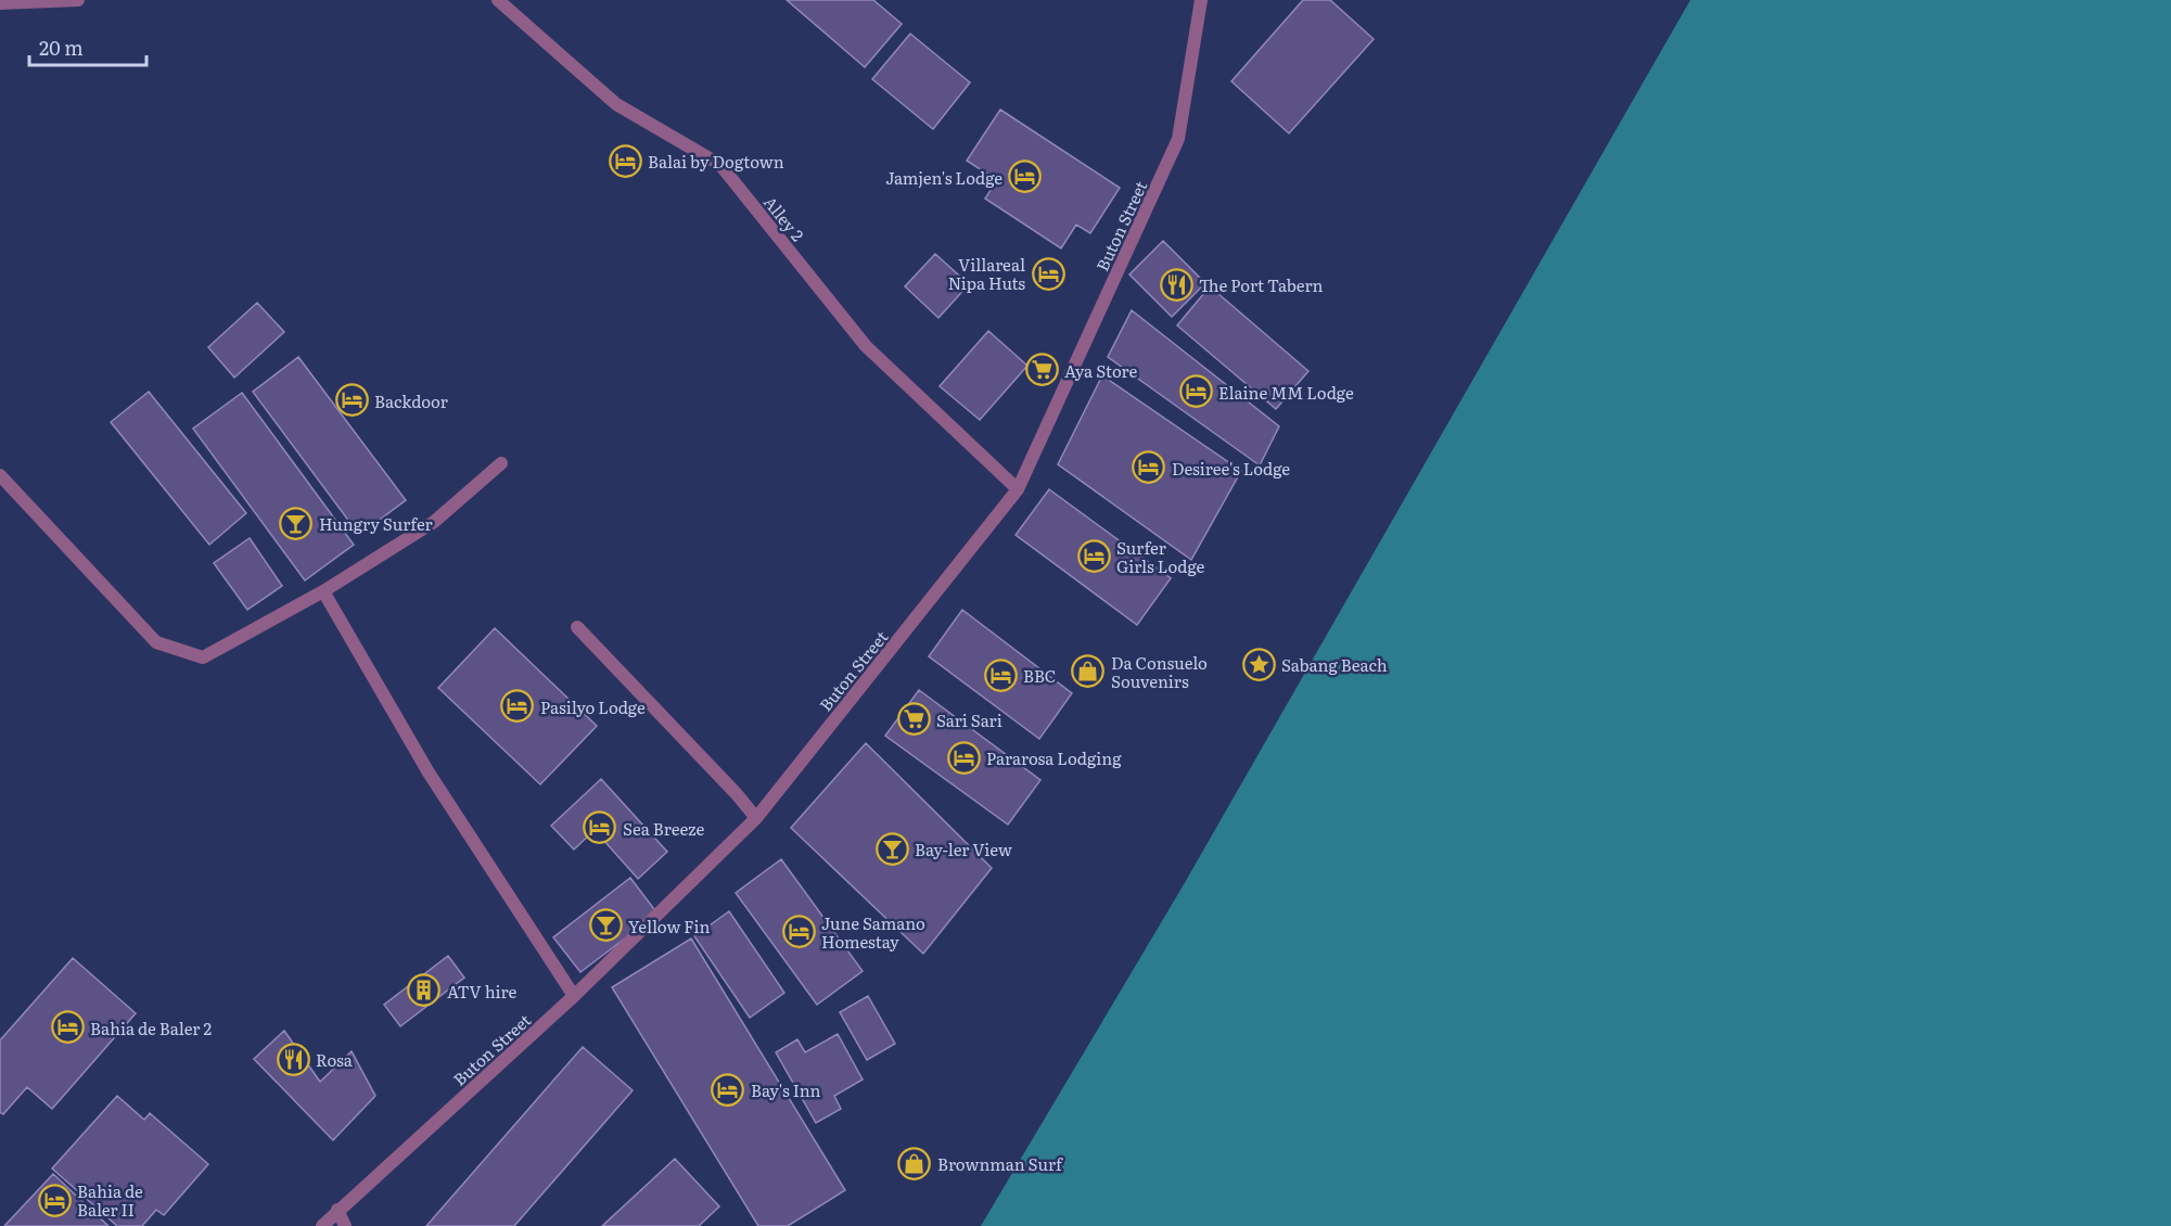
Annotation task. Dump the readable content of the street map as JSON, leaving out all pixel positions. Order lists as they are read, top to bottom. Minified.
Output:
{"streets":{"street":["Alley 2","Buton Street"]},"crossings":[["Alley 2","Buton Street"]],"places":{"hotel":["Balai by Dogtown","Jamjen's Lodge","Villareal Nipa Huts","Elaine MM Lodge","Backdoor","Desiree's Lodge","Surfer Girls Lodge","BBC","Pasilyo Lodge","Pararosa Lodging","Sea Breeze","June Samano Homestay","Bahia de Baler 2","Bay's Inn","Bahia de Baler II"],"restaurant":["The Port Tabern","Rosa"],"supermarket":["Aya Store","Sari Sari"],"bar":["Hungry Surfer","Bay-ler View","Yellow Fin"],"place":["Sabang Beach"],"shop":["Da Consuelo Souvenirs","Brownman Surf"],"building":["ATV hire"]},"scale_bar":"20 m"}
